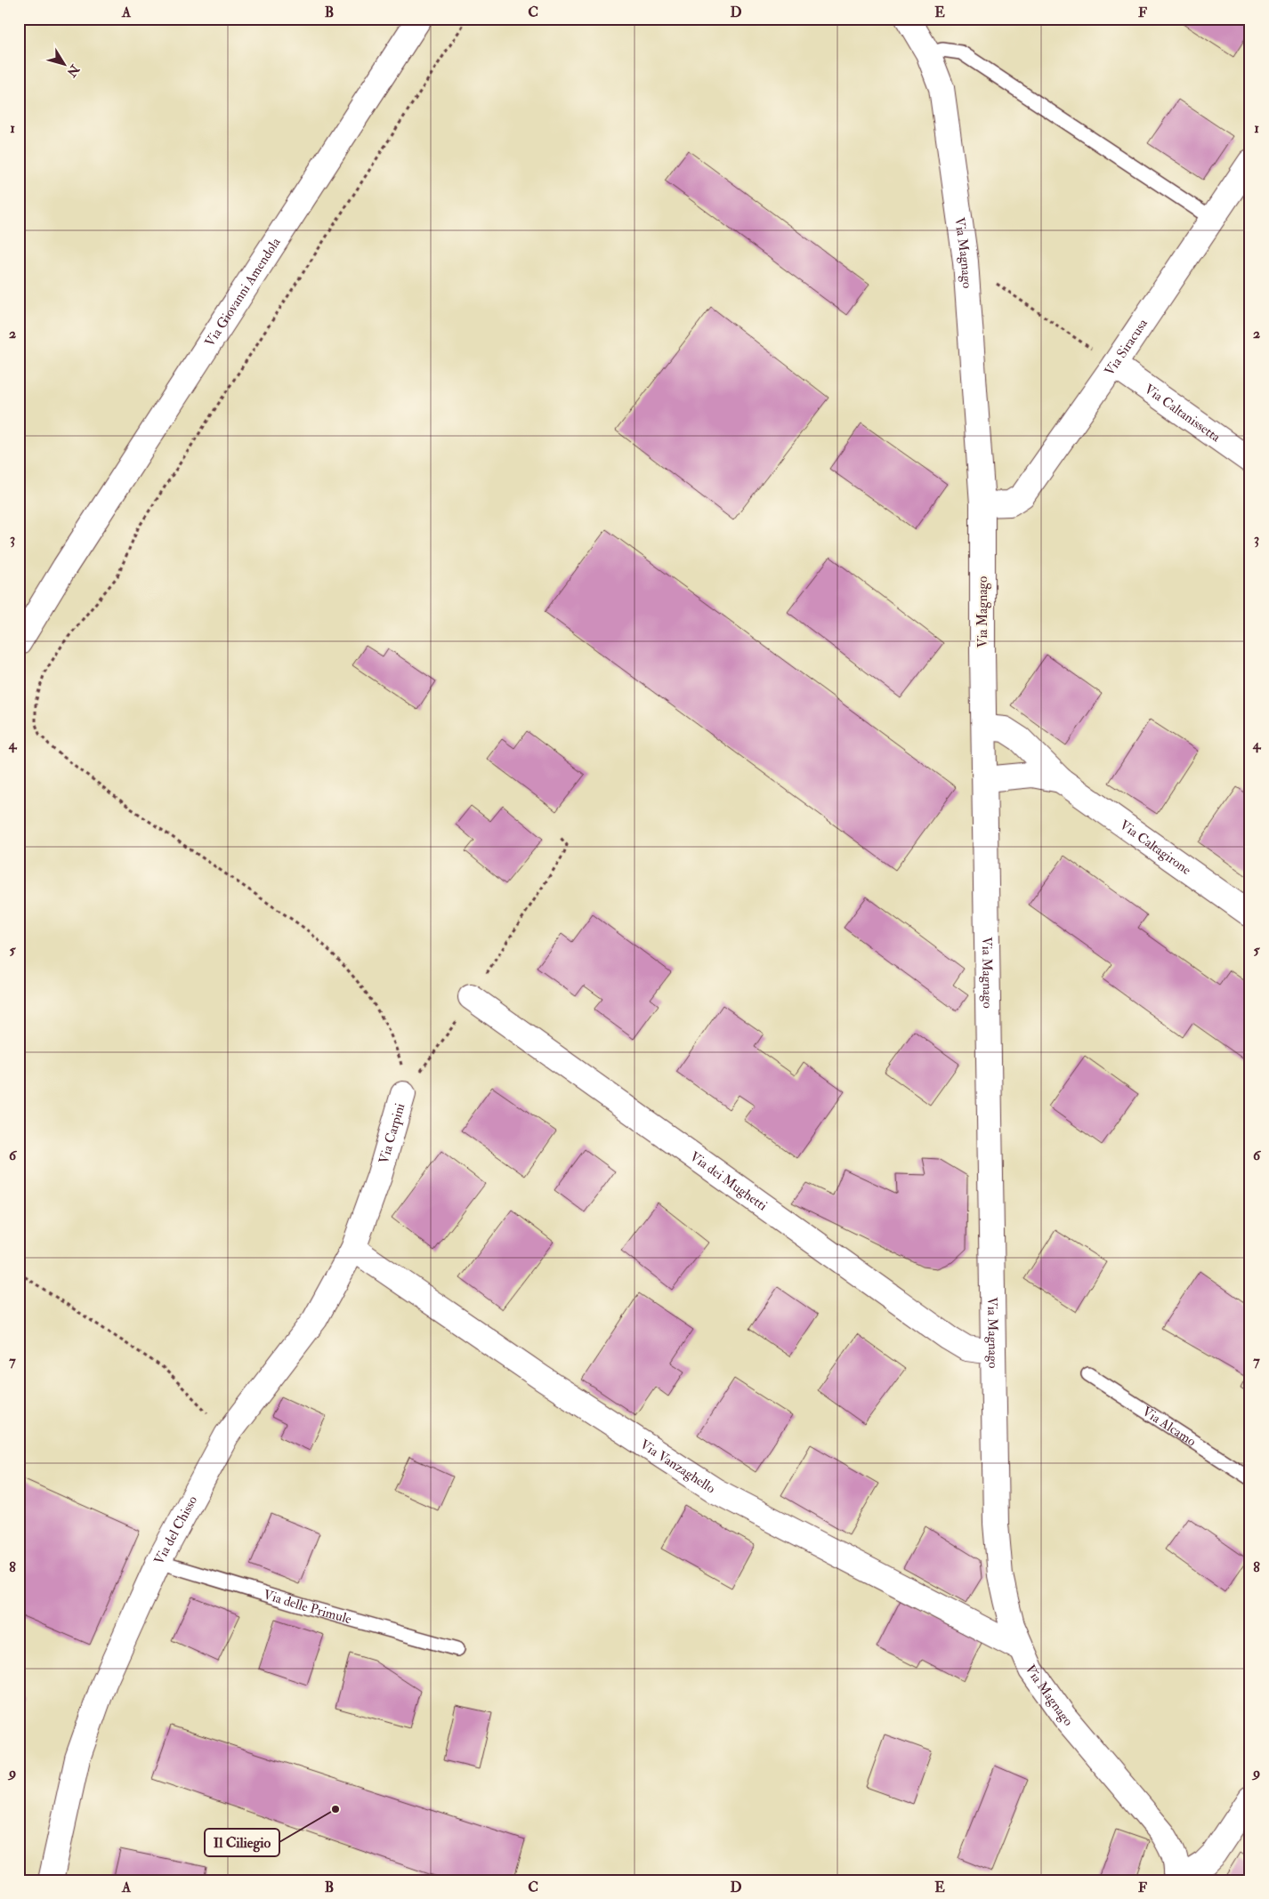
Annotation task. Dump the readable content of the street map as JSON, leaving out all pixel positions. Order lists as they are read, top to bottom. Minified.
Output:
{"streets":{"street":["Via Magnago","Via Giovanni Amendola","Via Siracusa","Via Caltanissetta","Via Caltagirone","Via Carpini","Via dei Mughetti","Via Vanzaghello","Via del Chisso"],"lane":["Via Alcamo","Via delle Primule"]},"crossings":[["Via Magnago","Via Siracusa"],["Via Magnago","Via Caltagirone"],["Via Magnago","Via dei Mughetti"],["Via Magnago","Via Vanzaghello"],["Via Siracusa","Via Caltanissetta"],["Via Carpini","Via dei Mughetti"],["Via Carpini","Via Vanzaghello"],["Via Carpini","Via del Chisso"],["Via del Chisso","Via delle Primule"]],"places":["Il Ciliegio"],"north":"bottom right","grid":{"columns":["A","B","C","D","E","F"],"rows":["1","2","3","4","5","6","7","8","9"]}}
